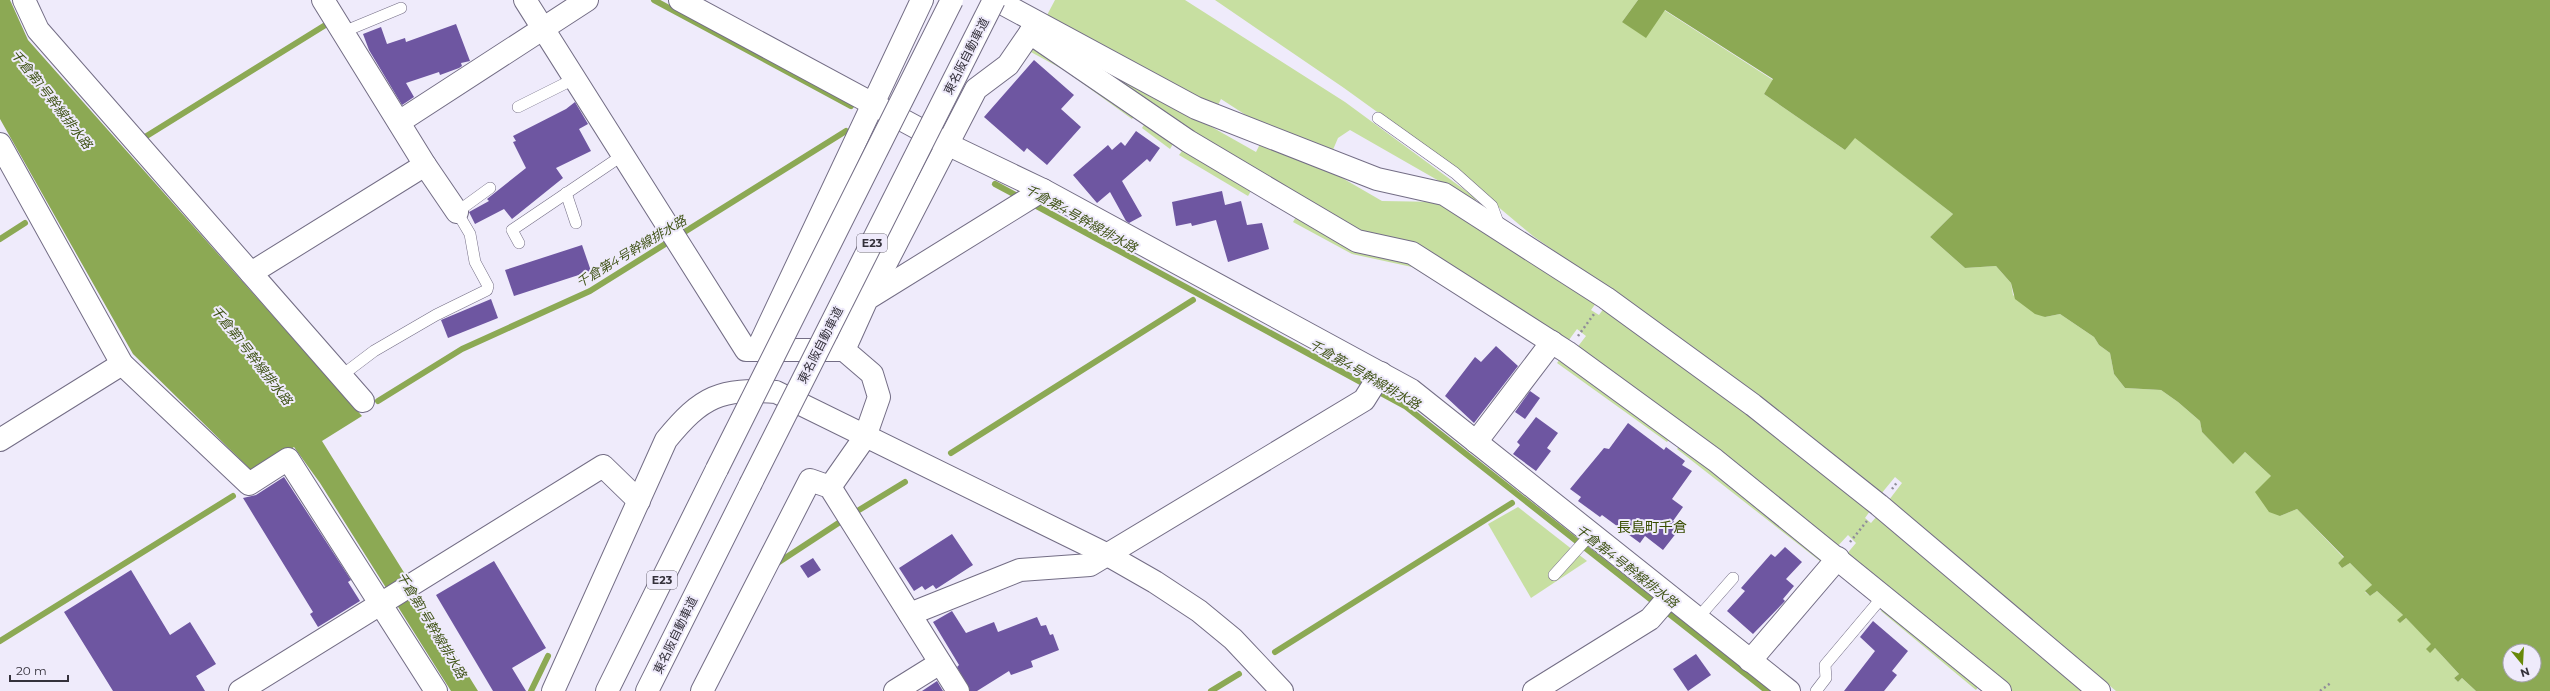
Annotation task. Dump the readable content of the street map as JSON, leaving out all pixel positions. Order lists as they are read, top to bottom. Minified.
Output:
{"streets":{"main road":["東名阪自動車道","E23"]},"districts":["長島町千倉"],"water":["千倉第1号幹線排水路","千倉第4号幹線排水路"],"scale_bar":"20 m","north":"bottom"}
